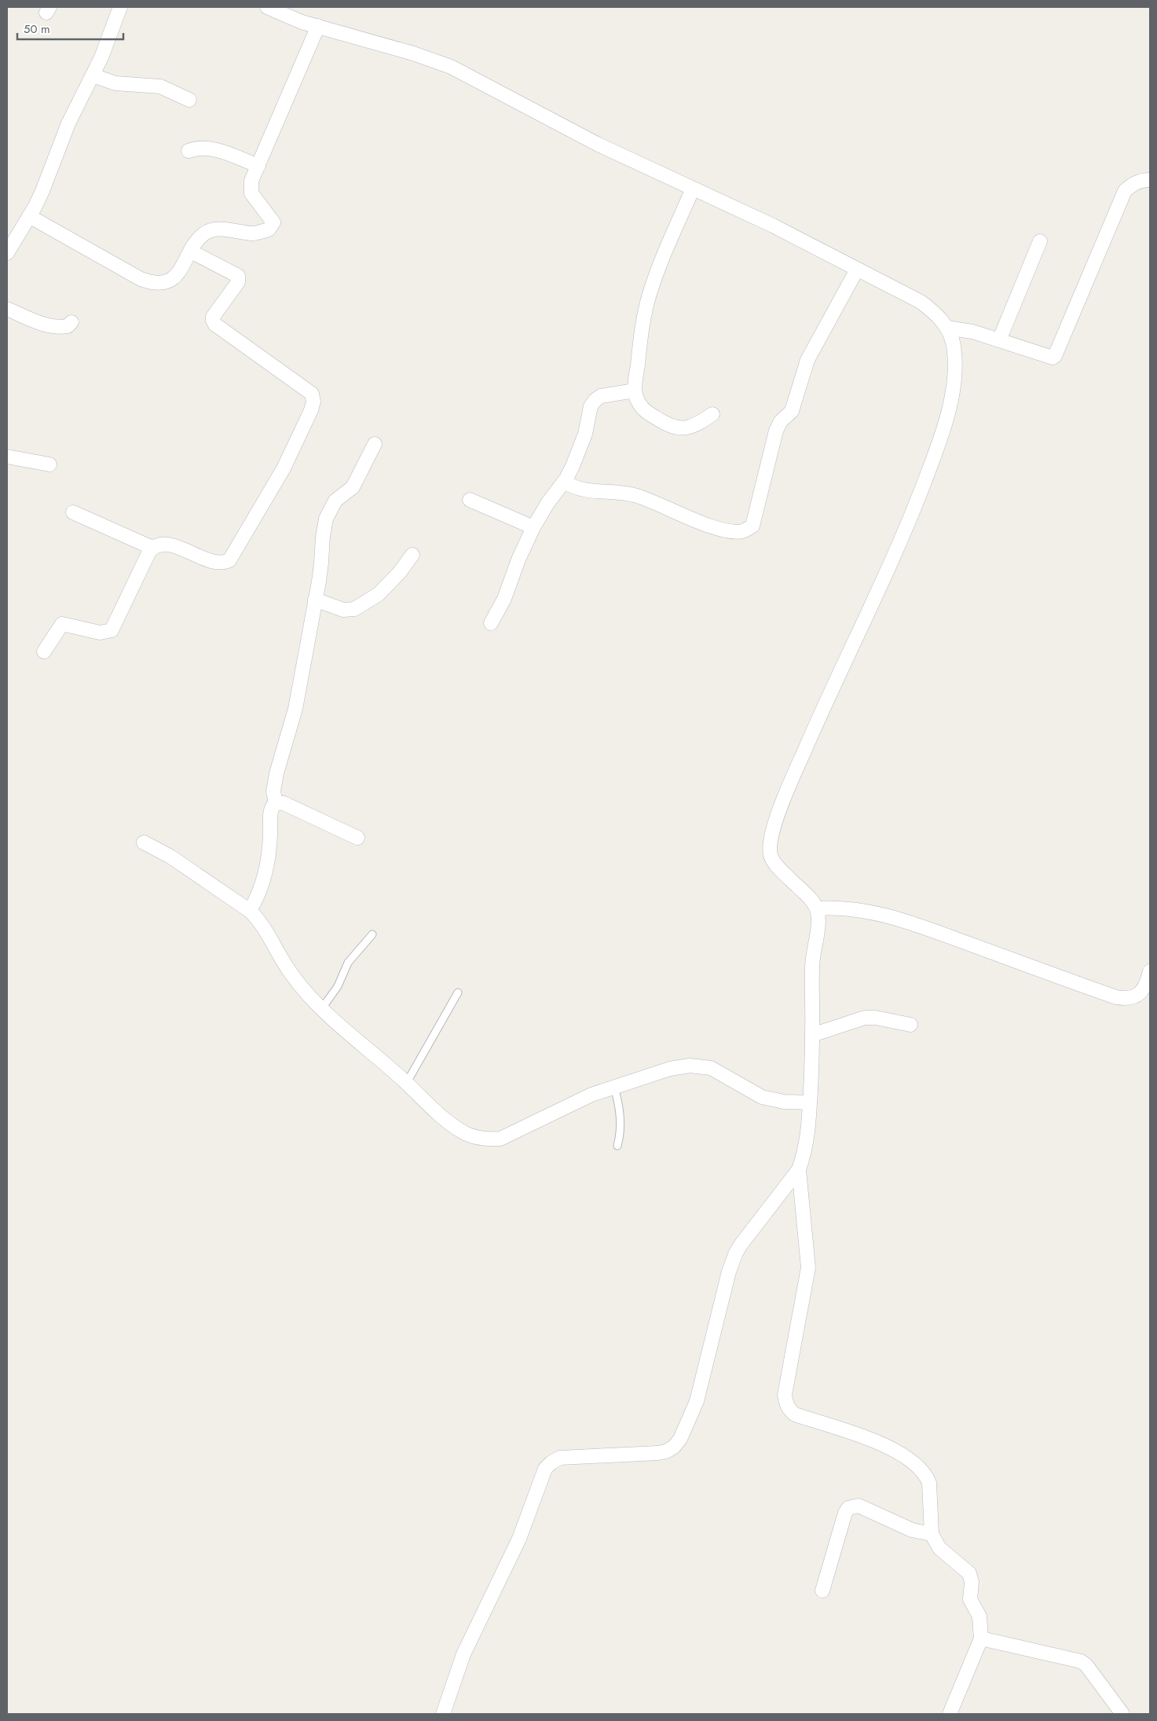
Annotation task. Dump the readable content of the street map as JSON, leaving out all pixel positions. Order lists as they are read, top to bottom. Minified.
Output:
{"scale_bar":"50 m"}
